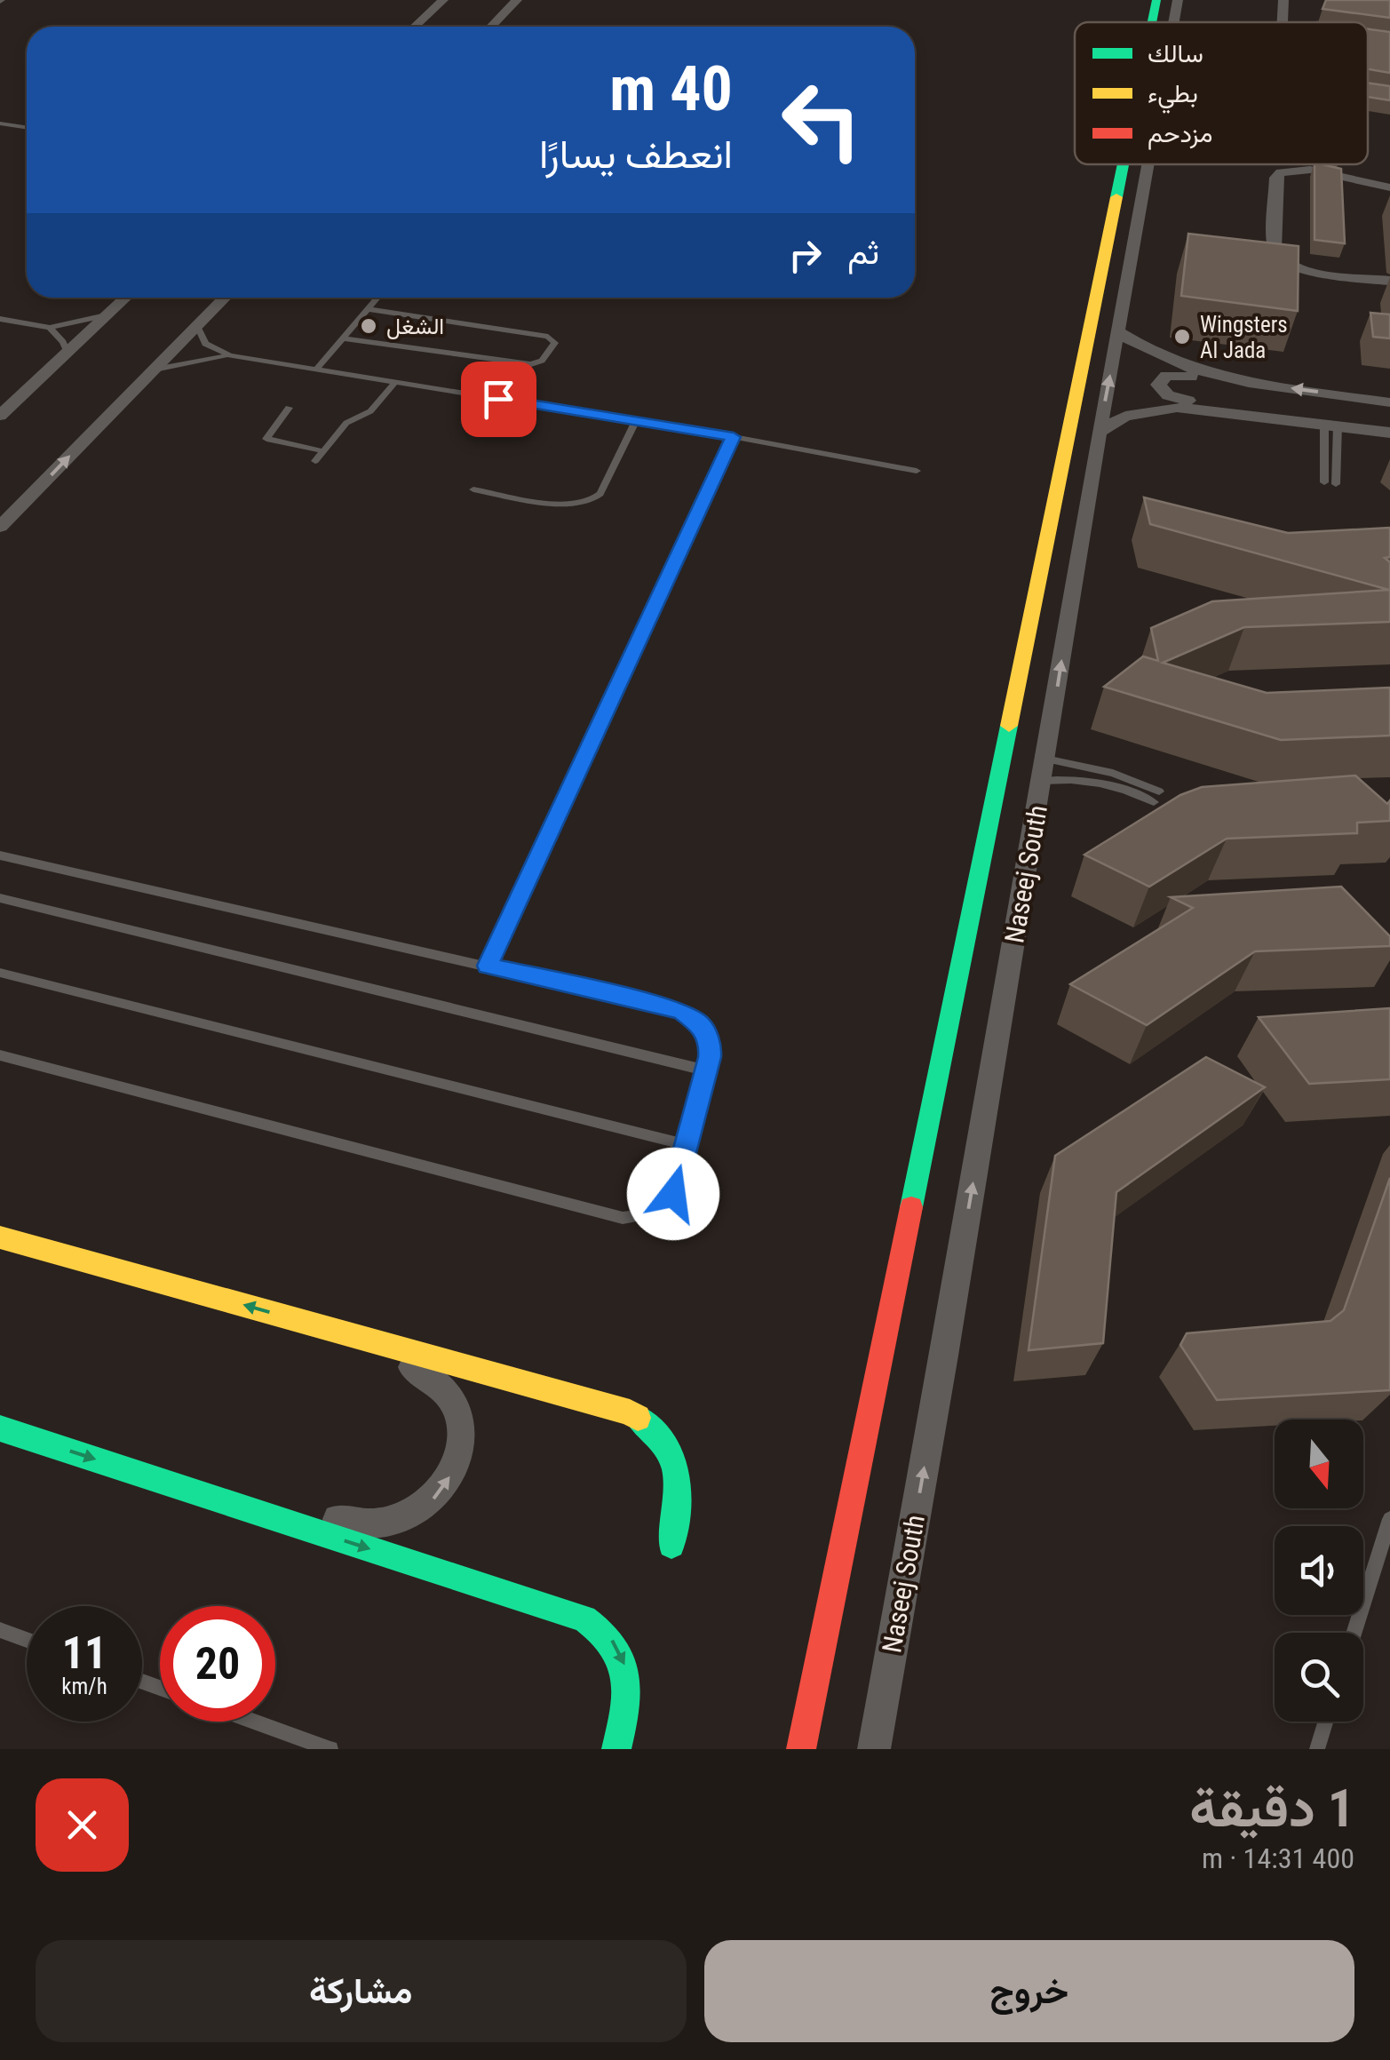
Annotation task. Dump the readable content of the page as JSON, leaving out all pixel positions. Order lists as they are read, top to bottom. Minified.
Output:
{"streets":{"street":["Naseej South"]},"places":["الشغل","Wingsters Al Jada"],"legend":["سالك","بطيء","مزدحم"],"north":"bottom","page":{"turn":["40 m","انعطف يسارًا"],"then":"ثم","speed":"11 km/h","limit":"20","heading":["1 دقيقة","400 m · 14:31"],"buttons":["خروج","مشاركة"]}}
